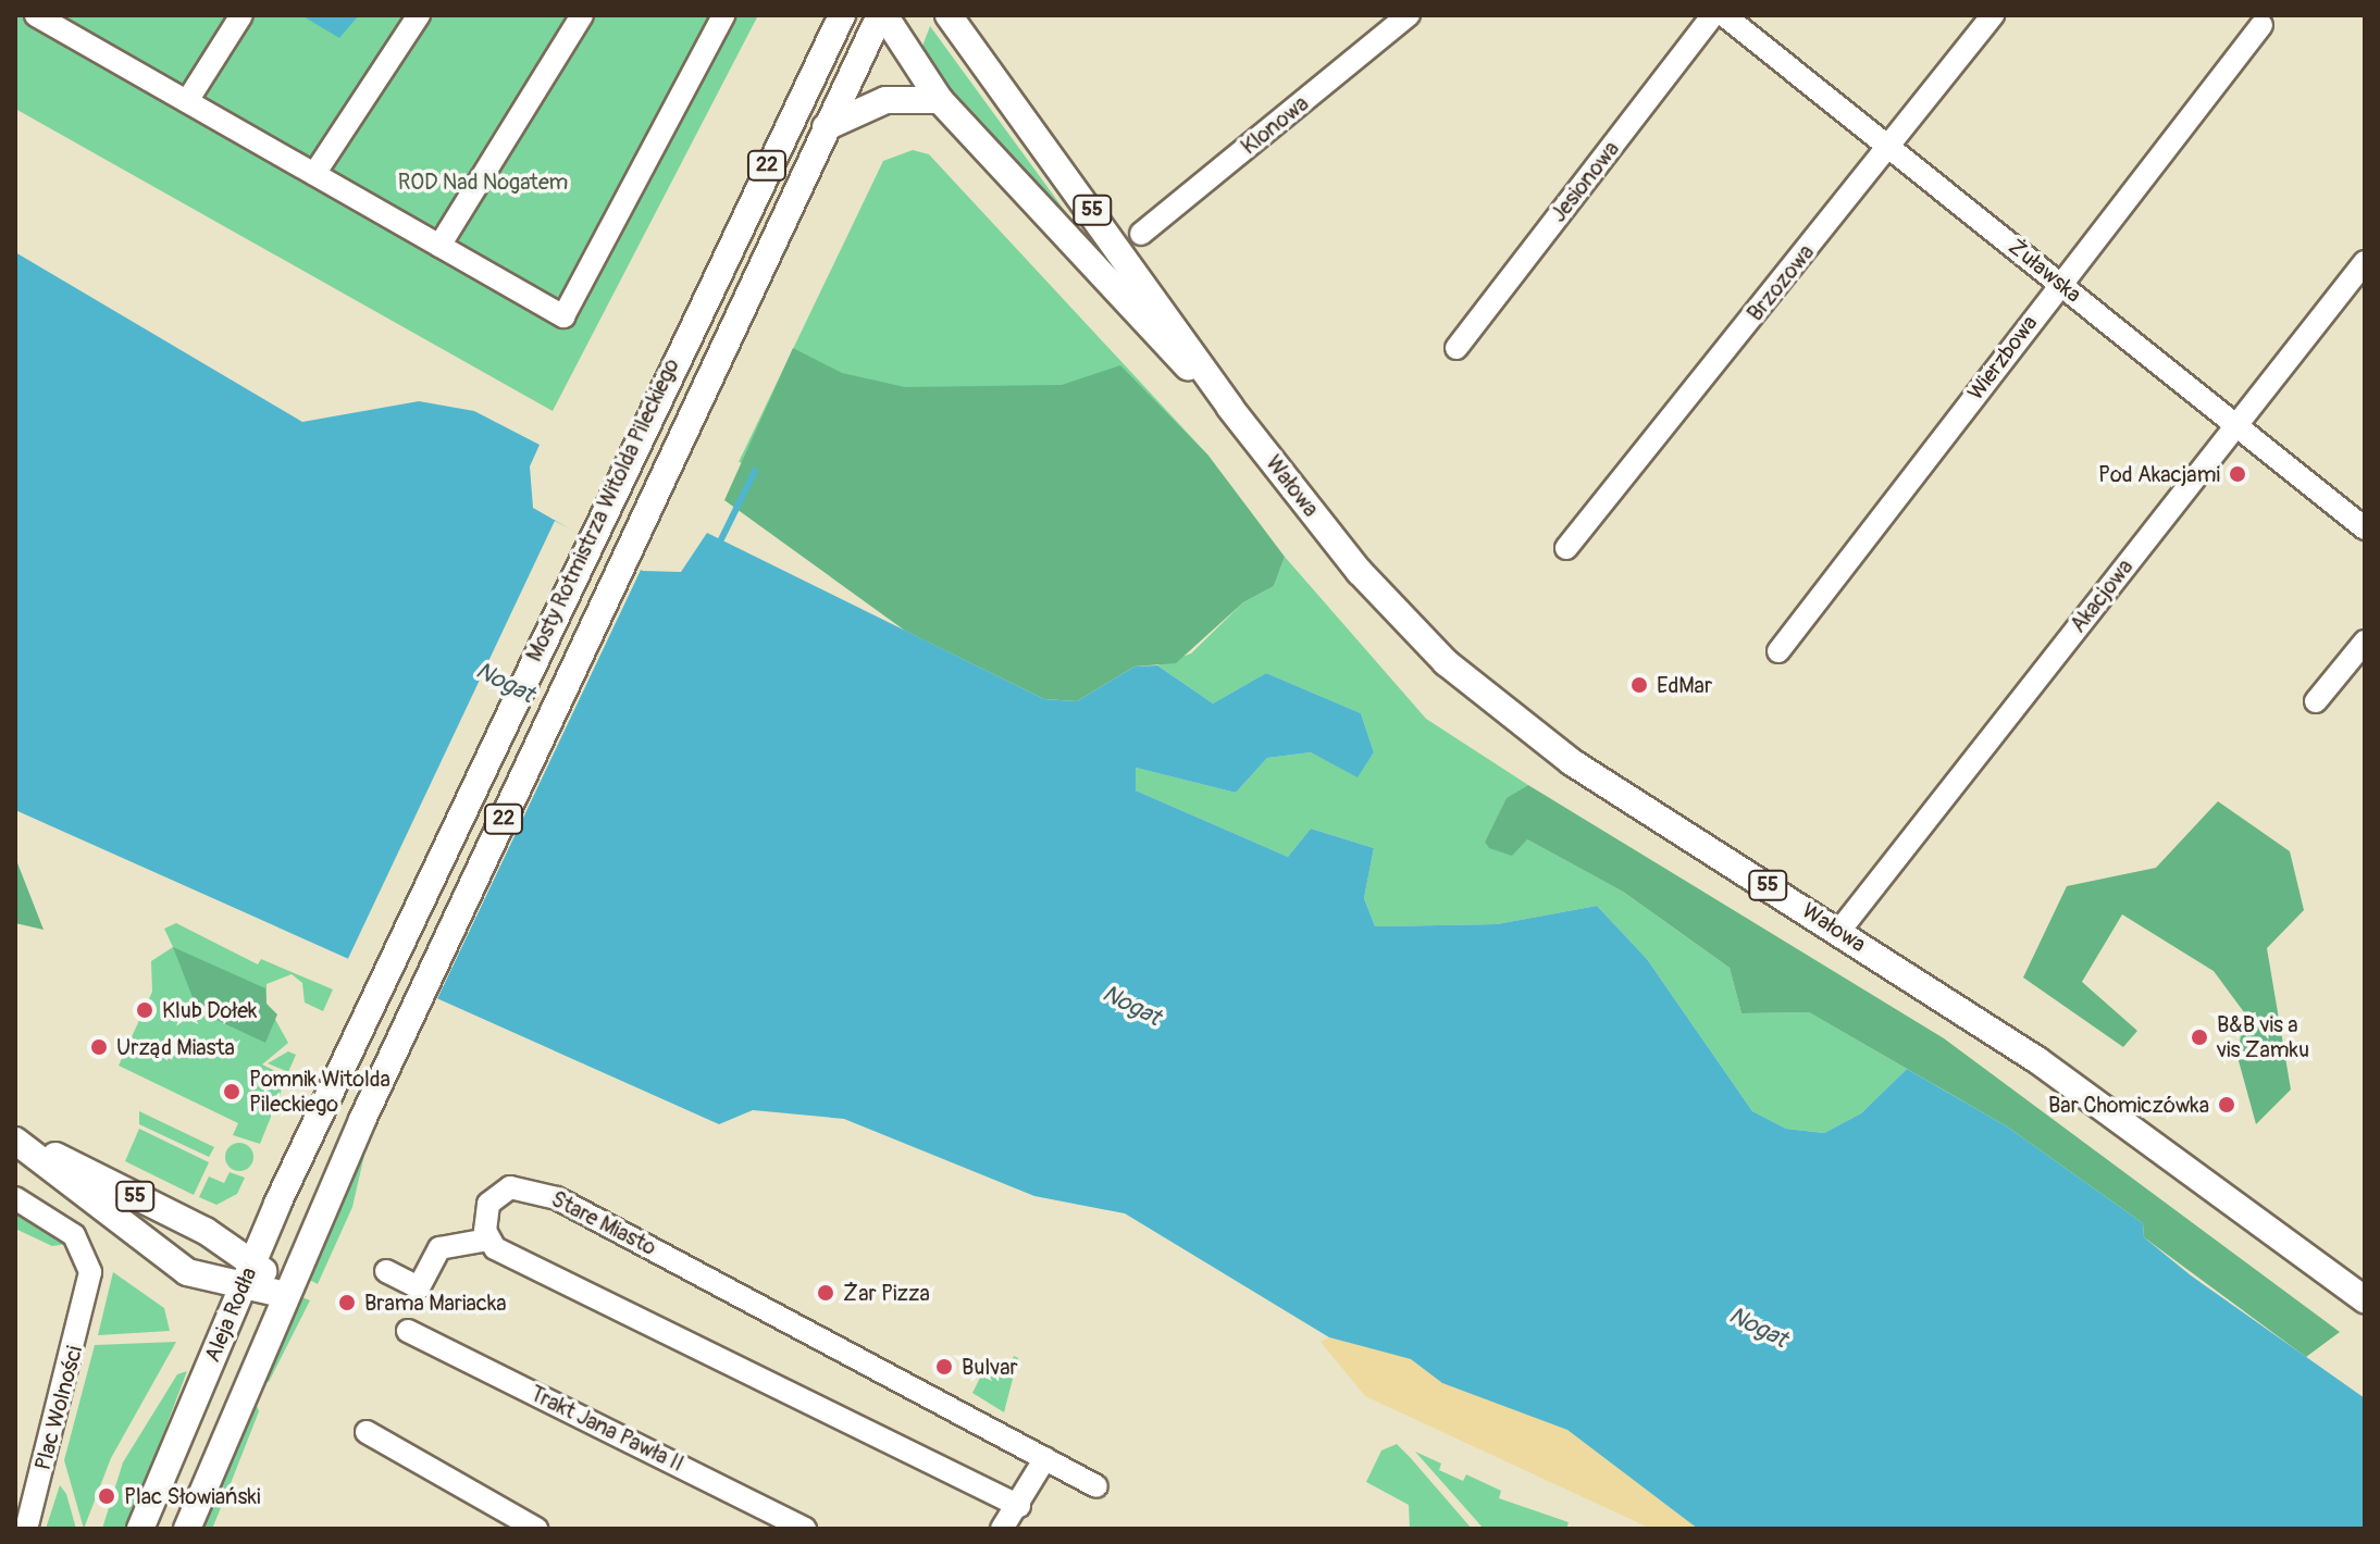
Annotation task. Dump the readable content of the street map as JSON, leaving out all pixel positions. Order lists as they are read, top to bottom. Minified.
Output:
{"streets":{"main road":["22","55","Wałowa","Mosty Rotmistrza Witolda Pileckiego","Aleja Rodła"],"street":["Klonowa","Jesionowa","Żuławska","Brzozowa","Wierzbowa","Akacjowa","Stare Miasto","Plac Wolności","Trakt Jana Pawła II"]},"crossings":[["22","Wałowa"],["22","Mosty Rotmistrza Witolda Pileckiego"],["55","Aleja Rodła"],["Żuławska","Brzozowa"],["Żuławska","Wierzbowa"],["Żuławska","Akacjowa"],["Wałowa","Akacjowa"],["Mosty Rotmistrza Witolda Pileckiego","Aleja Rodła"]],"water":["Nogat"],"parks":["ROD Nad Nogatem"],"places":["Pod Akacjami","EdMar","Klub Dołek","B&B vis a vis Zamku","Urząd Miasta","Pomnik Witolda Pileckiego","Bar Chomiczówka","Żar Pizza","Brama Mariacka","Bulvar","Plac Słowiański"]}
